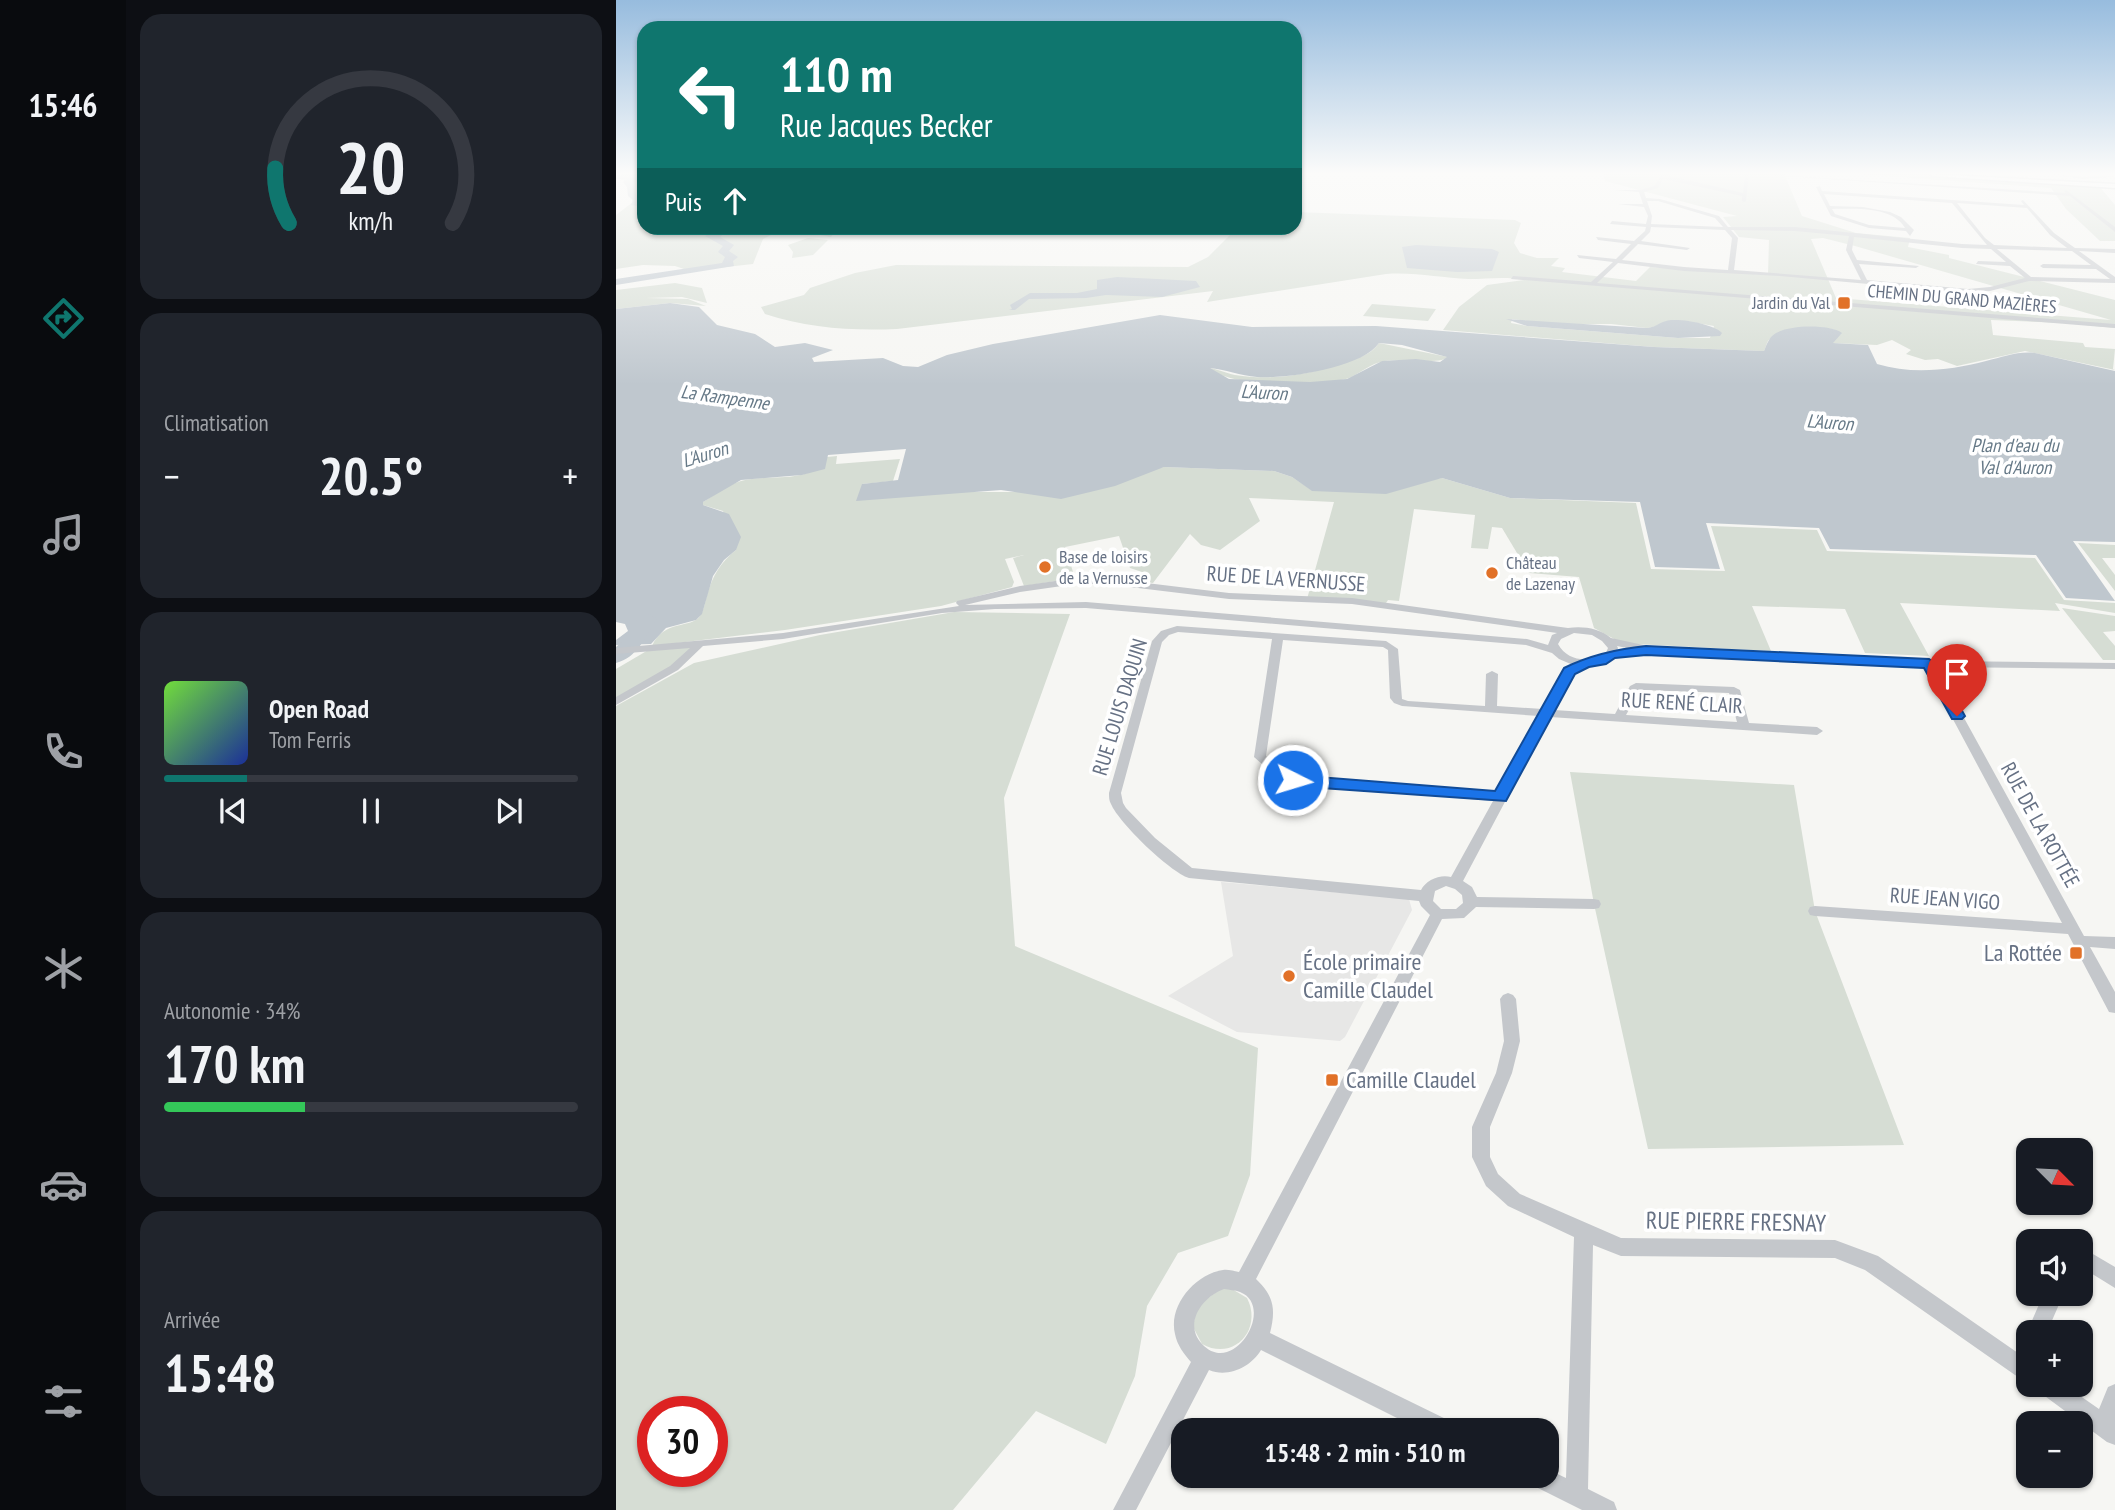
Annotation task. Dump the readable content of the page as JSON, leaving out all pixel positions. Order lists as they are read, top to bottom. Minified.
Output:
{"streets":{"street":["CHEMIN DU GRAND MAZIÈRES","RUE DE LA VERNUSSE","RUE RENÉ CLAIR","RUE LOUIS DAQUIN","RUE DE LA ROTTÉE","RUE JEAN VIGO","RUE PIERRE FRESNAY"]},"crossings":[["RUE RENÉ CLAIR","RUE LOUIS DAQUIN"],["RUE DE LA ROTTÉE","RUE JEAN VIGO"]],"water":["L'Auron","La Rampenne","Plan d'eau du Val d'Auron"],"places":{"transit":["Jardin du Val","La Rottée","Camille Claudel"],"other":["Base de loisirs de la Vernusse","Château de Lazenay","École primaire Camille Claudel"]},"north":"bottom right","page":{"tabs":"15:46","turn":["110 m","Rue Jacques Becker"],"then":"Puis","tile":["Climatisation",["Autonomie · 34%","170 km"],["Arrivée","15:48"]],"heat":["−","20.5°","+"],"song":["Open Road","Tom Ferris"],"map_buttons":["+","−"],"limit":"30","trip":"15:48 · 2 min · 510 m","gauge":["20","km/h"]}}
